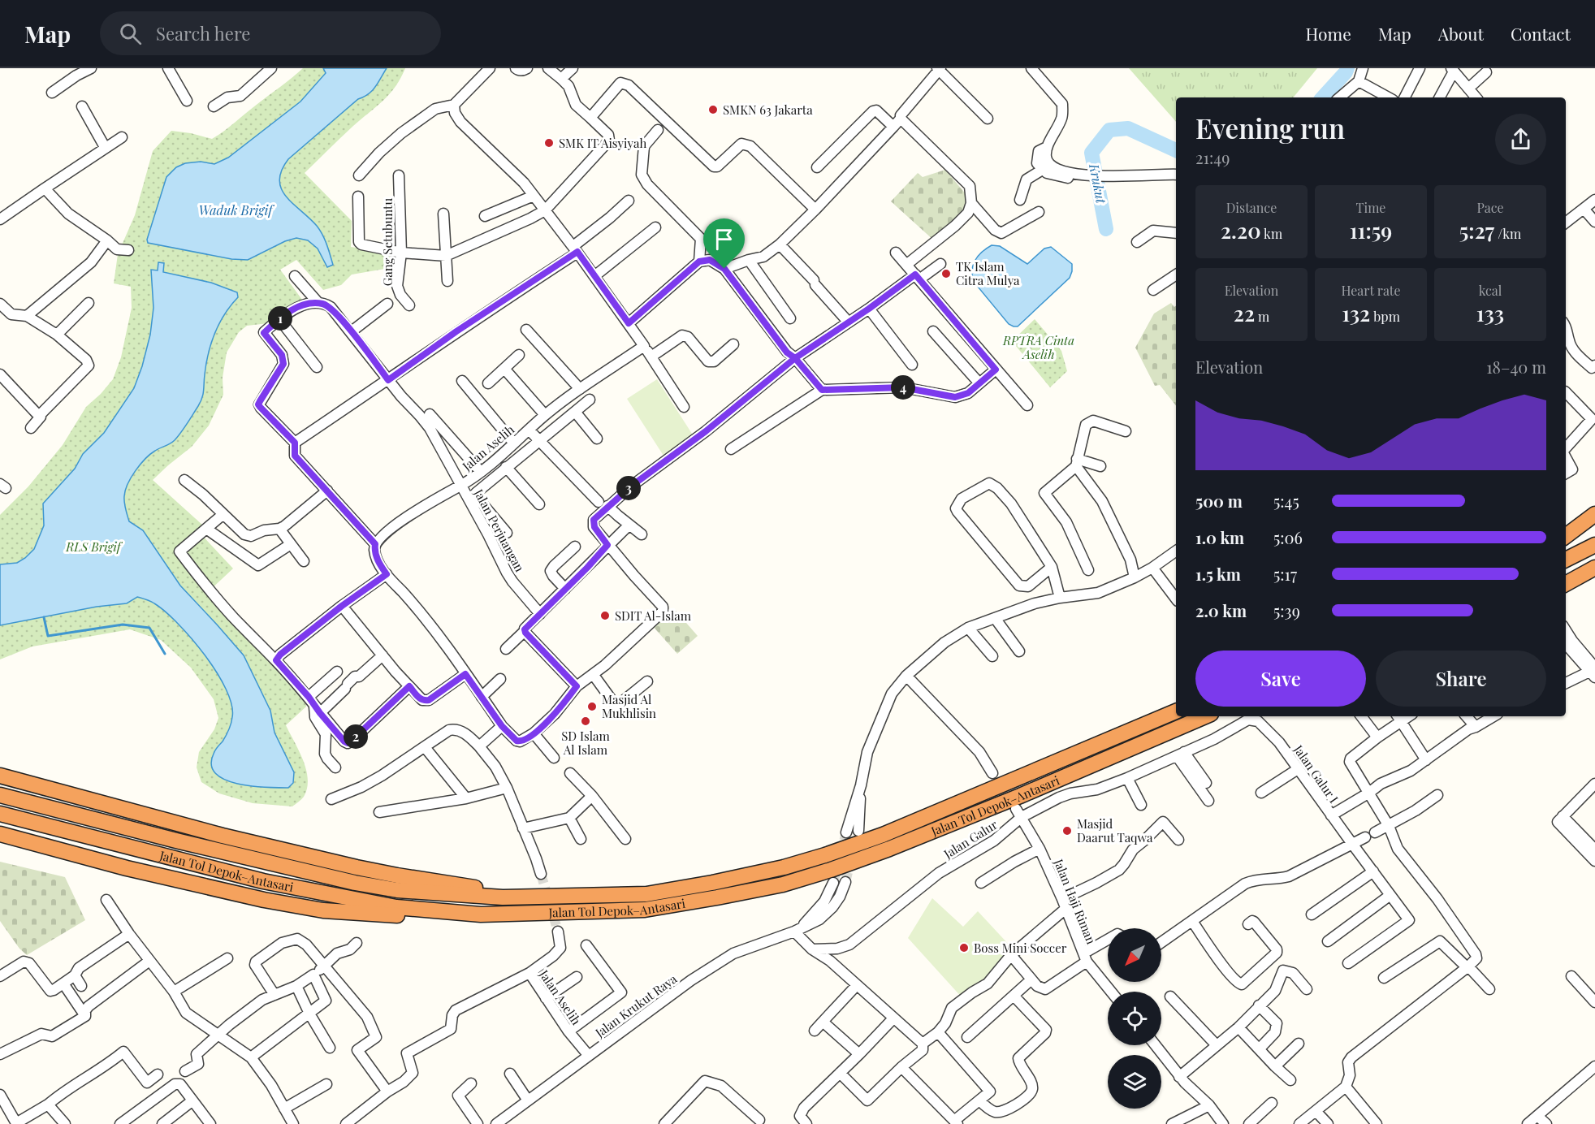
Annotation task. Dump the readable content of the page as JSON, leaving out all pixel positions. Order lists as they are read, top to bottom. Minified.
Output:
{"streets":{"highway":["Jalan Tol Depok–Antasari"],"street":["Gang Setubuntu","Jalan Aselih","Jalan Perjuangan","Jalan Galur I","Jalan Galur","Jalan Haji Riman","Jalan Krukut Raya"]},"crossings":[["Jalan Aselih","Jalan Perjuangan"],["Jalan Aselih","Jalan Krukut Raya"],["Jalan Galur I","Jalan Galur"],["Jalan Galur","Jalan Haji Riman"]],"water":["Krukut","Waduk Brigif"],"parks":["RPTRA Cinta Aselih","RLS Brigif"],"places":["SMKN 63 Jakarta","SMK IT Aisyiyah","TK Islam Citra Mulya","SDIT Al-Islam","Masjid Al Mukhlisin","SD Islam Al Islam","Masjid Daarut Taqwa","Boss Mini Soccer"],"north":"bottom left","page":{"header":"Map","search":"Search here","nav":["Home","Map","About","Contact"],"heading":["Evening run","21:49"],"stats":[["Distance","2.20 km"],["Time","11:59"],["Pace","5:27 /km"],["Elevation","22 m"],["Heart rate","132 bpm"],["kcal","133"]],"pins":["1","4","3","2"],"chart":["Elevation","18–40 m"],"list":[{"name":"500 m","note":"5:45"},{"name":"1.0 km","note":"5:06"},{"name":"1.5 km","note":"5:17"},{"name":"2.0 km","note":"5:39"}],"buttons":["Save","Share"]}}
